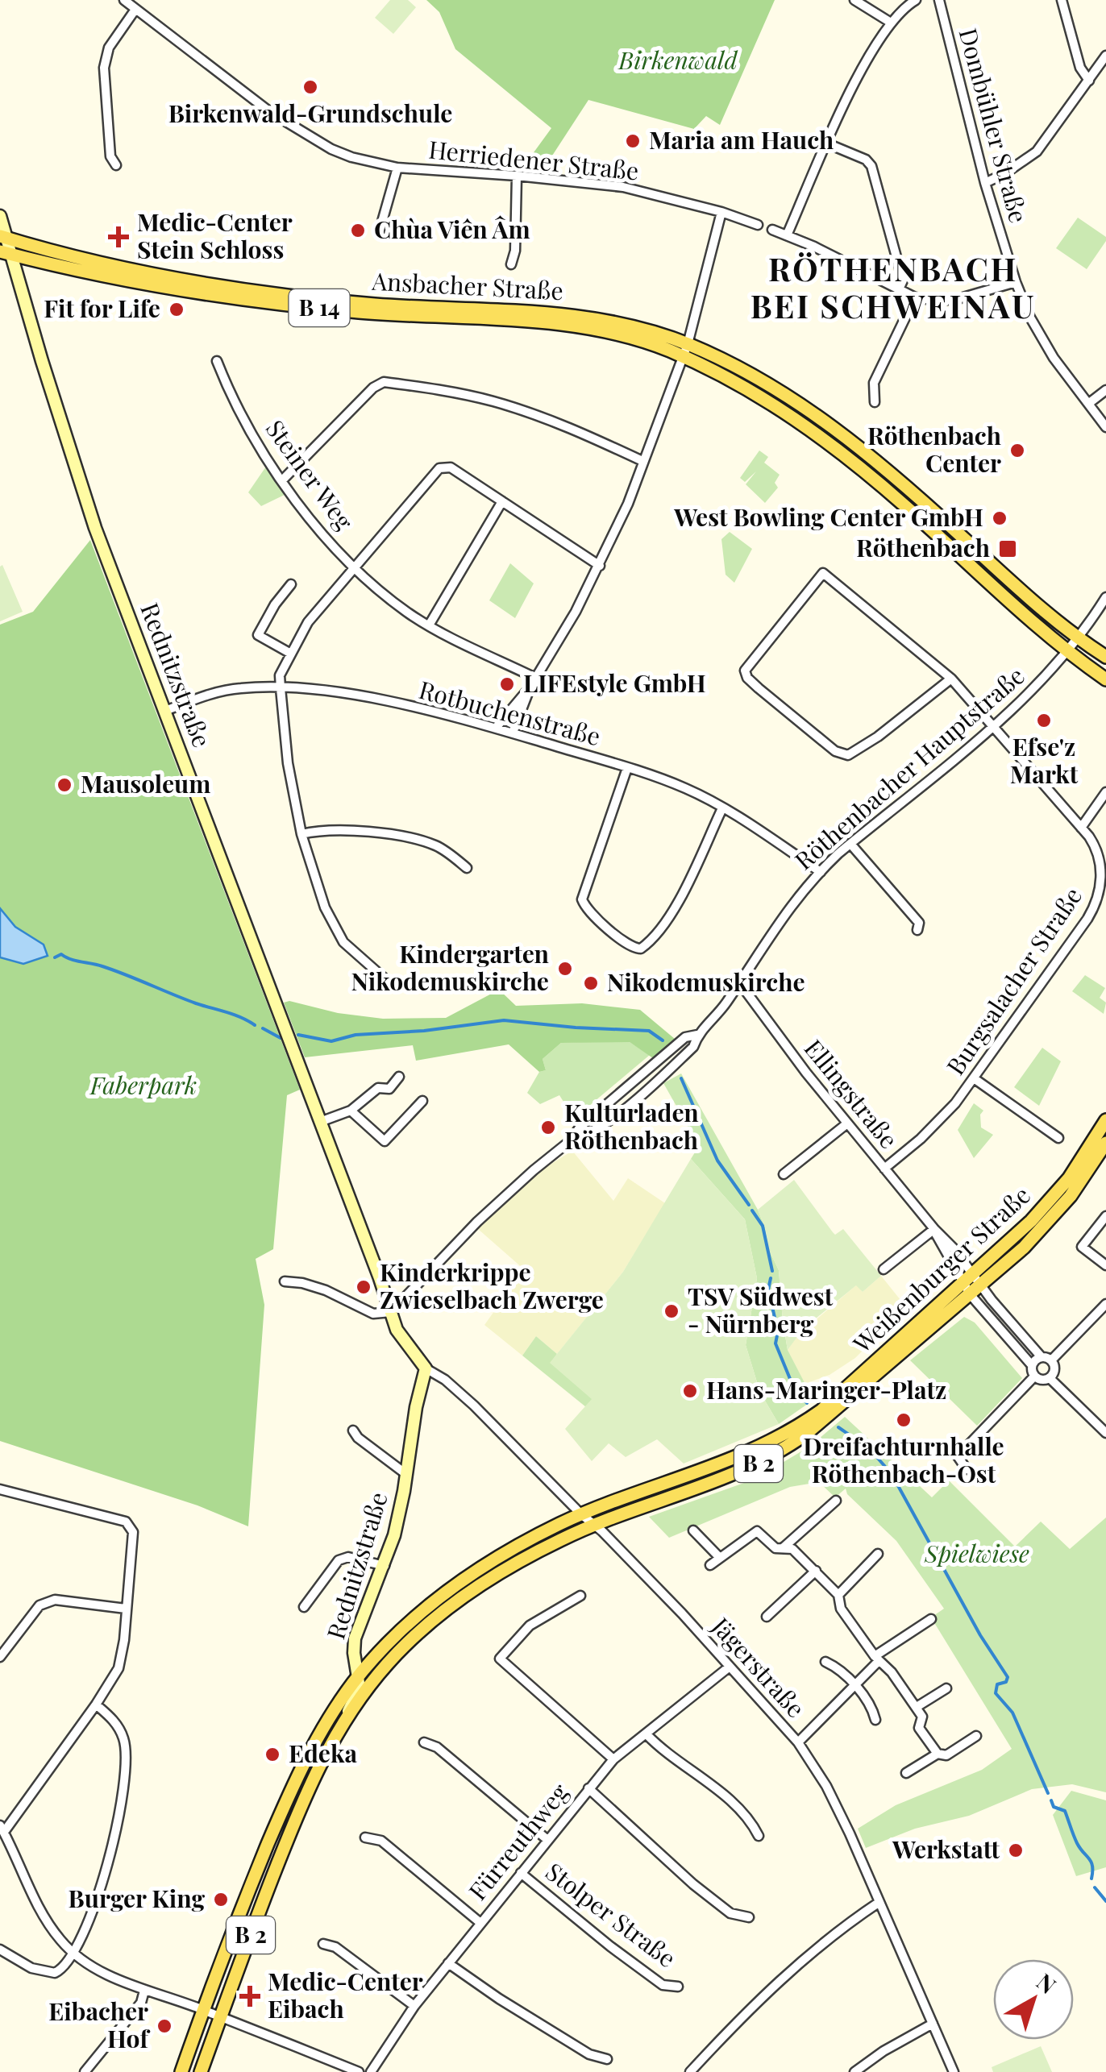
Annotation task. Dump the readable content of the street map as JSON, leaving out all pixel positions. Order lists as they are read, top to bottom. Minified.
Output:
{"streets":{"main road":["Ansbacher Straße","B 14","Rednitzstraße","Weißenburger Straße","B 2"],"street":["Dombühler Straße","Herriedener Straße","Steiner Weg","Rotbuchenstraße","Röthenbacher Hauptstraße","Burgsalacher Straße","Ellingstraße","Jägerstraße","Fürreuthweg","Stolper Straße"]},"crossings":[["Ansbacher Straße","Rednitzstraße"],["Ansbacher Straße","Röthenbacher Hauptstraße"],["Rednitzstraße","Rotbuchenstraße"],["Rednitzstraße","Röthenbacher Hauptstraße"],["Rednitzstraße","Weißenburger Straße"],["Rednitzstraße","Jägerstraße"],["Rotbuchenstraße","Röthenbacher Hauptstraße"],["Röthenbacher Hauptstraße","Burgsalacher Straße"],["Röthenbacher Hauptstraße","Ellingstraße"],["Burgsalacher Straße","Ellingstraße"],["Ellingstraße","Weißenburger Straße"],["Weißenburger Straße","B 2"],["Weißenburger Straße","Jägerstraße"],["Jägerstraße","Fürreuthweg"],["Fürreuthweg","Stolper Straße"]],"districts":["RÖTHENBACH BEI SCHWEINAU"],"parks":["Birkenwald","Faberpark","Spielwiese"],"places":{"other":["Birkenwald-Grundschule","Maria am Hauch","Chùa Viên Âm","Fit for Life","Röthenbach Center","West Bowling Center GmbH","LIFEstyle GmbH","Efse'z Markt","Mausoleum","Kindergarten Nikodemuskirche","Nikodemuskirche","Kulturladen Röthenbach","Kinderkrippe Zwieselbach Zwerge","TSV Südwest - Nürnberg","Hans-Maringer-Platz","Dreifachturnhalle Röthenbach-Ost","Edeka","Werkstatt","Burger King","Eibacher Hof"],"health":["Medic-Center Stein Schloss","Medic-Center Eibach"],"transit":["Röthenbach"]},"north":"top right"}
